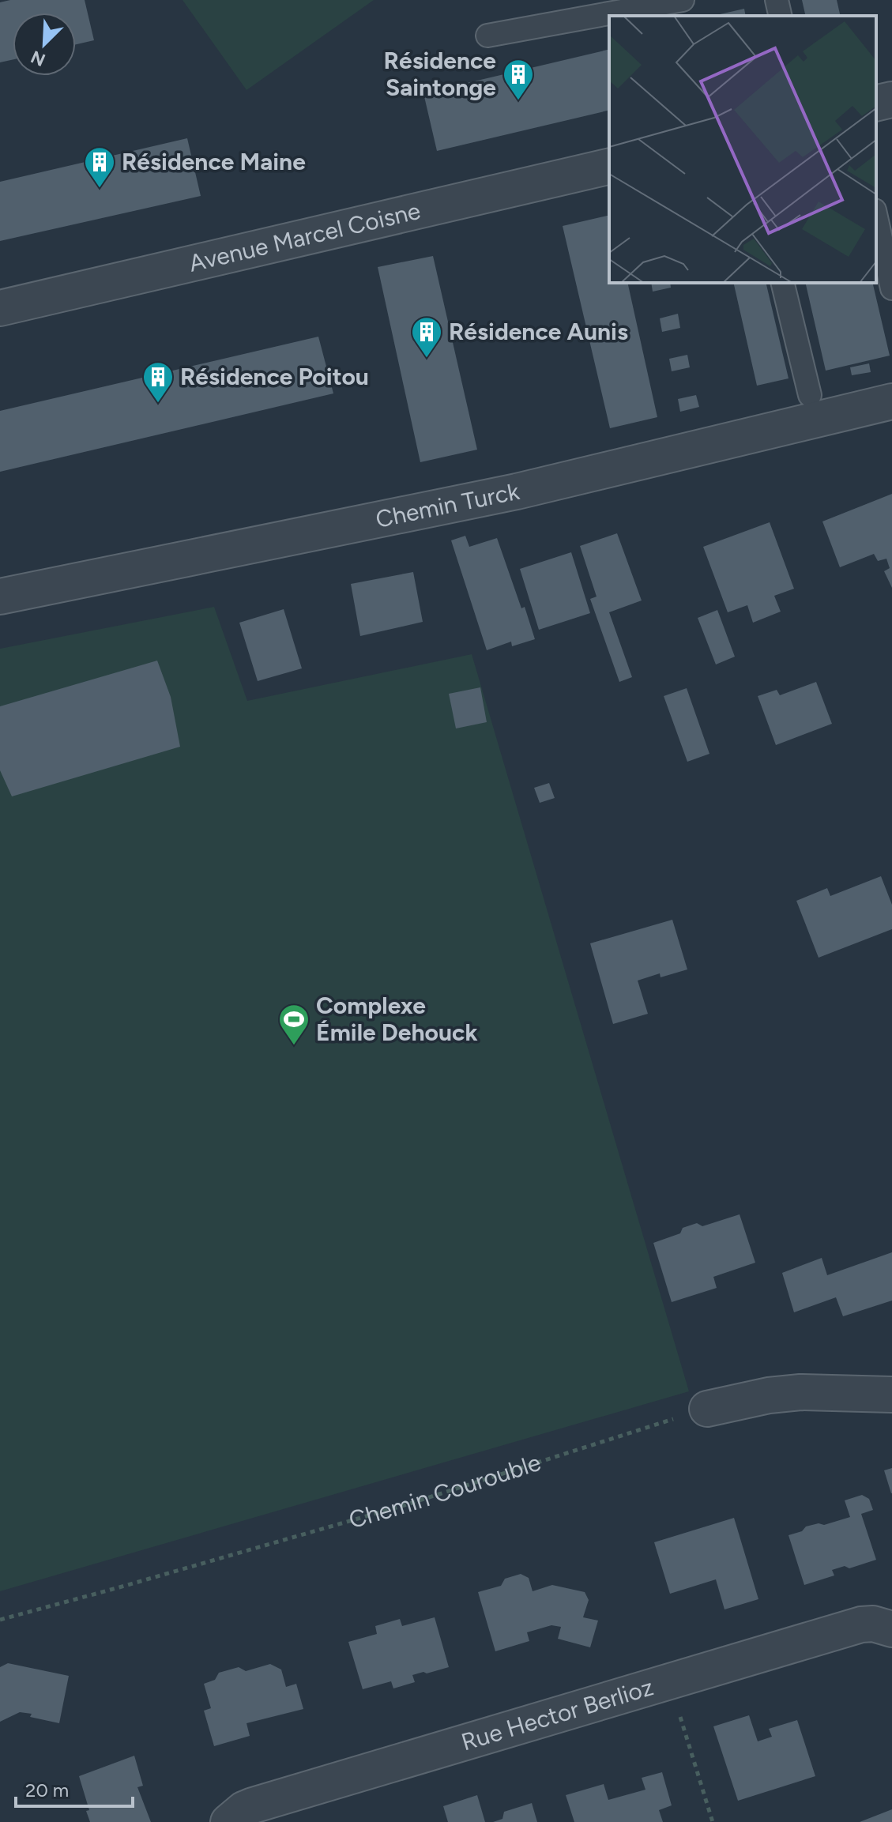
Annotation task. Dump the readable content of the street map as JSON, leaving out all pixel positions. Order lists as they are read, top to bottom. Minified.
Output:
{"streets":{"street":["Avenue Marcel Coisne","Chemin Turck","Rue Hector Berlioz"],"path":["Chemin Courouble"]},"places":{"building":["Résidence Saintonge","Résidence Maine","Résidence Aunis","Résidence Poitou"],"sports":["Complexe Émile Dehouck"]},"scale_bar":"20 m","north":"bottom left"}
